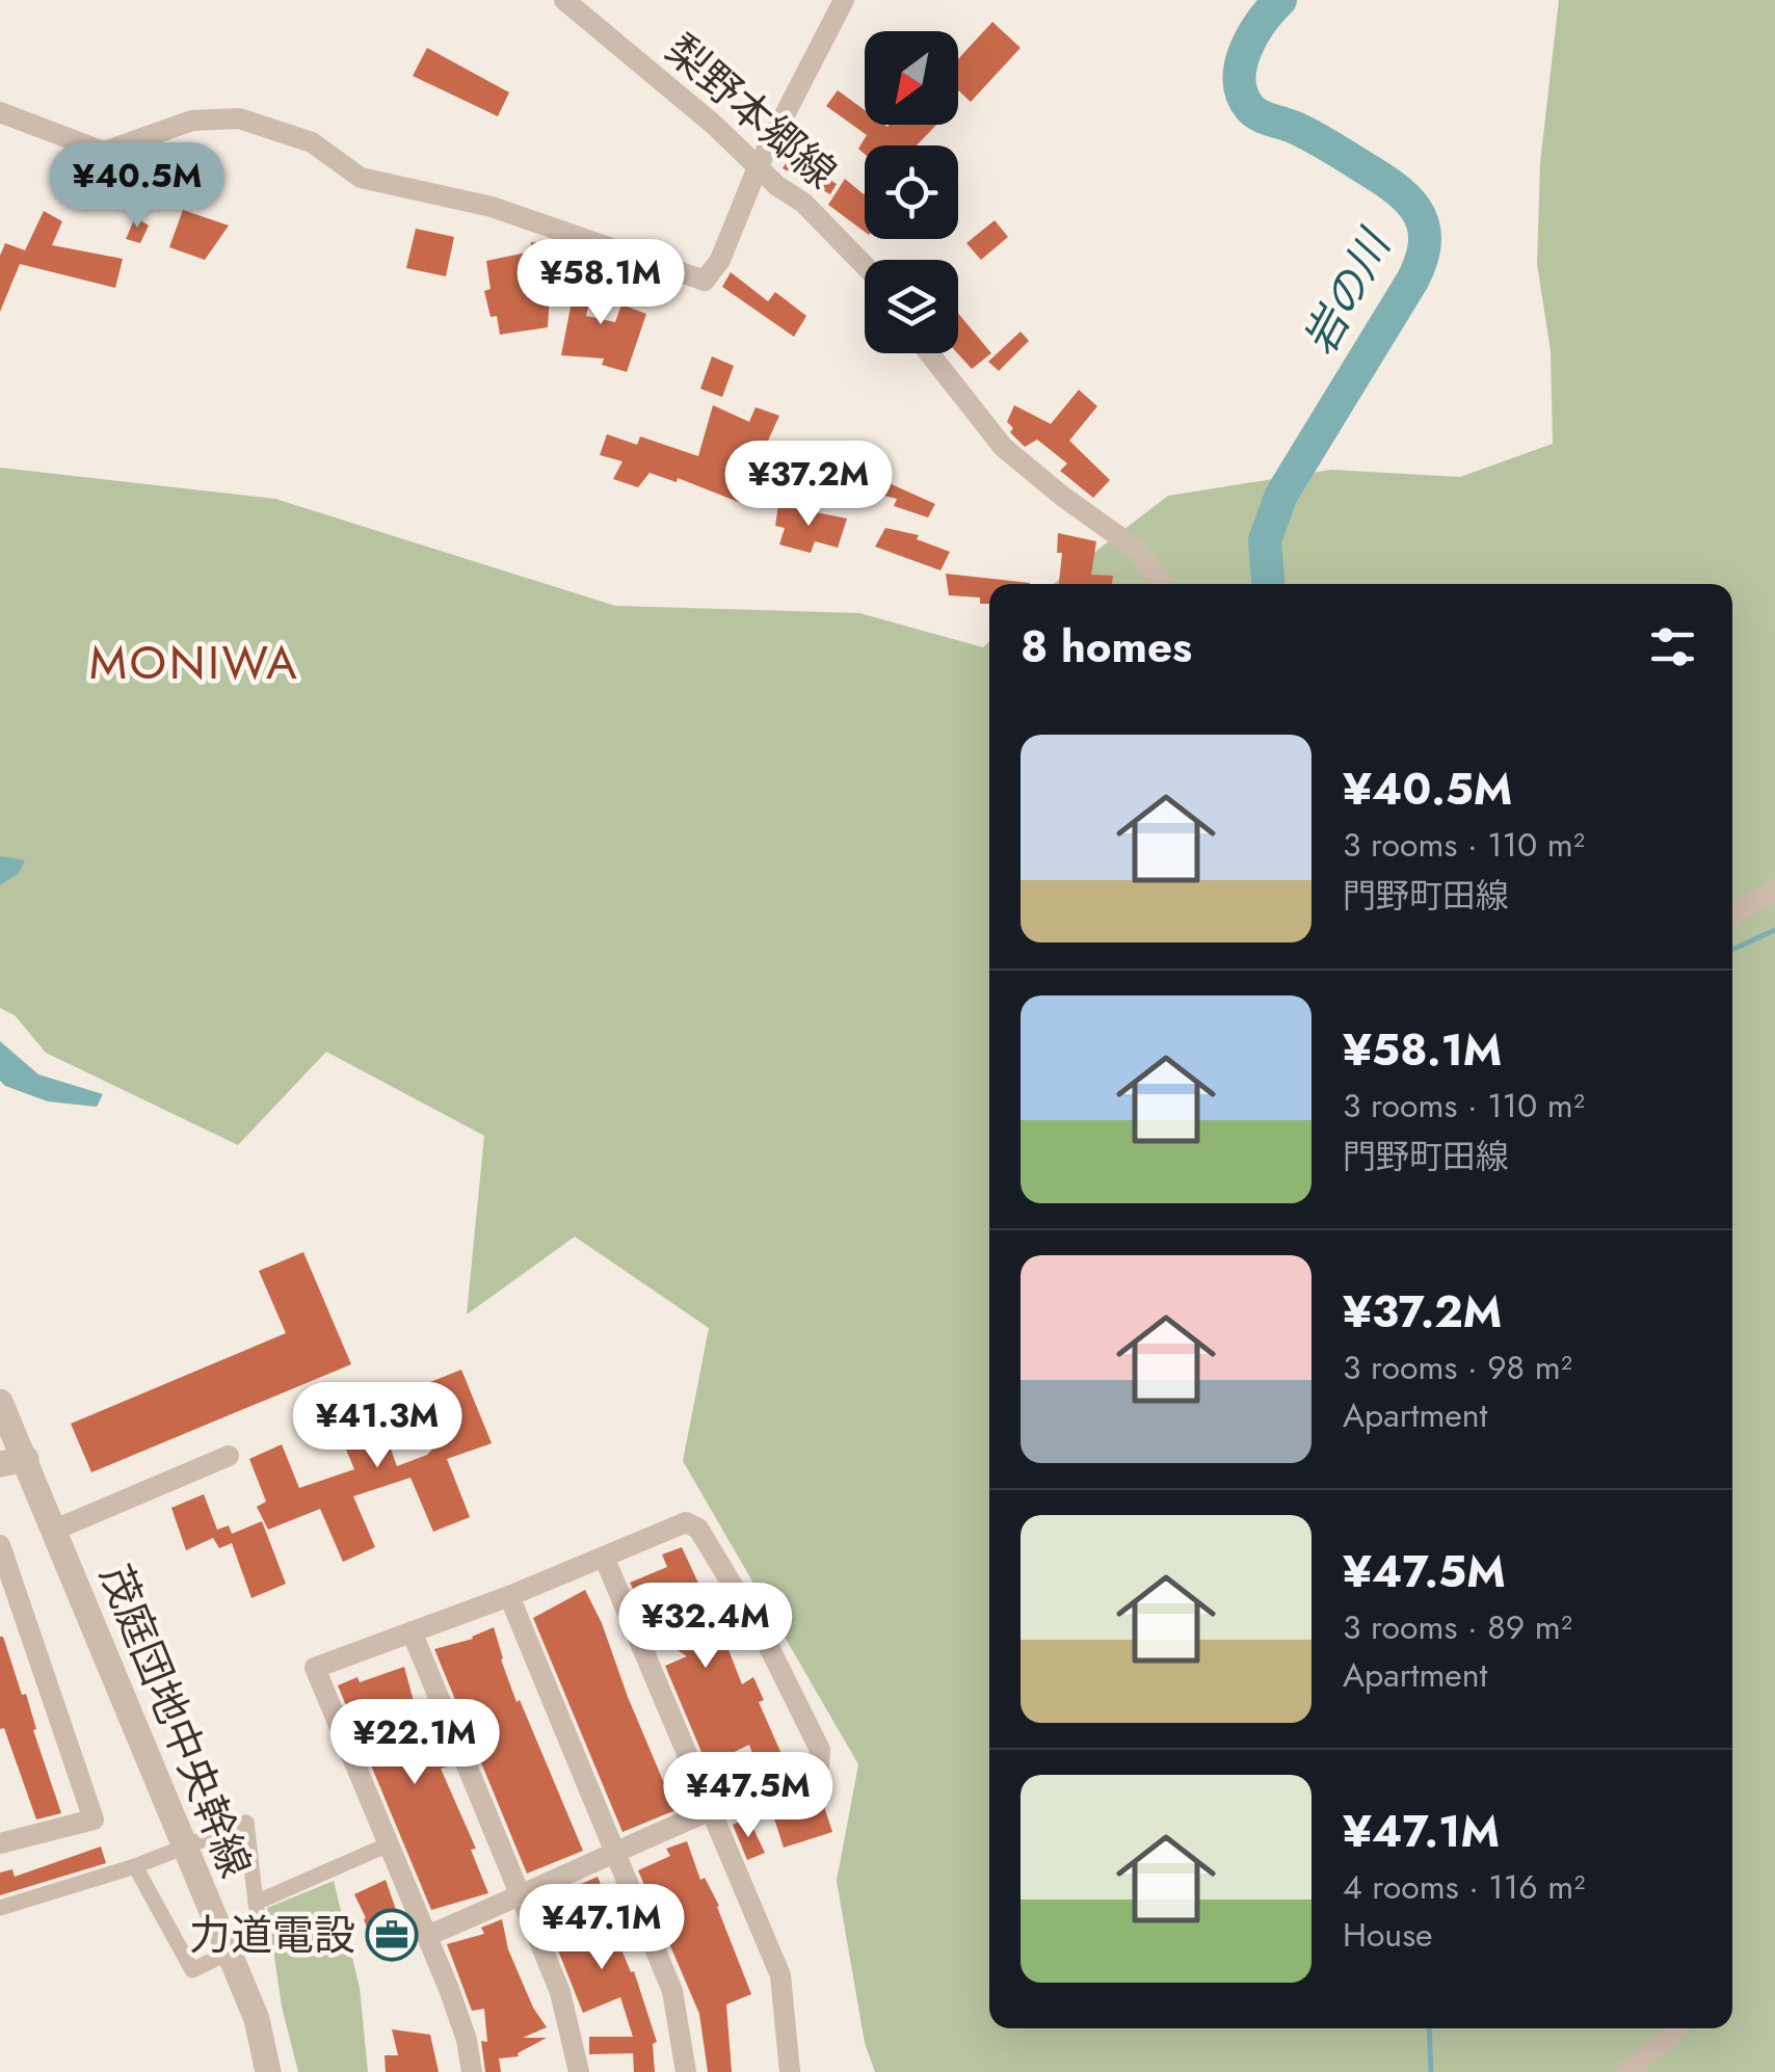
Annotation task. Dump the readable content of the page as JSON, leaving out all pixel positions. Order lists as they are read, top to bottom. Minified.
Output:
{"streets":{"street":["梨野本郷線","茂庭団地中央幹線"]},"districts":["MONIWA"],"water":["岩の川"],"places":{"office":["力道電設"]},"north":"bottom left","page":{"price":["¥40.5M","¥58.1M","¥37.2M","¥41.3M","¥32.4M","¥22.1M","¥47.5M","¥47.1M"],"heading":"8 homes","list":[{"name":"¥40.5M","note":"3 rooms · 110 m² · 門野町田線"},{"name":"¥58.1M","note":"3 rooms · 110 m² · 門野町田線"},{"name":"¥37.2M","note":"3 rooms · 98 m² · Apartment"},{"name":"¥47.5M","note":"3 rooms · 89 m² · Apartment"},{"name":"¥47.1M","note":"4 rooms · 116 m² · House"}]}}
